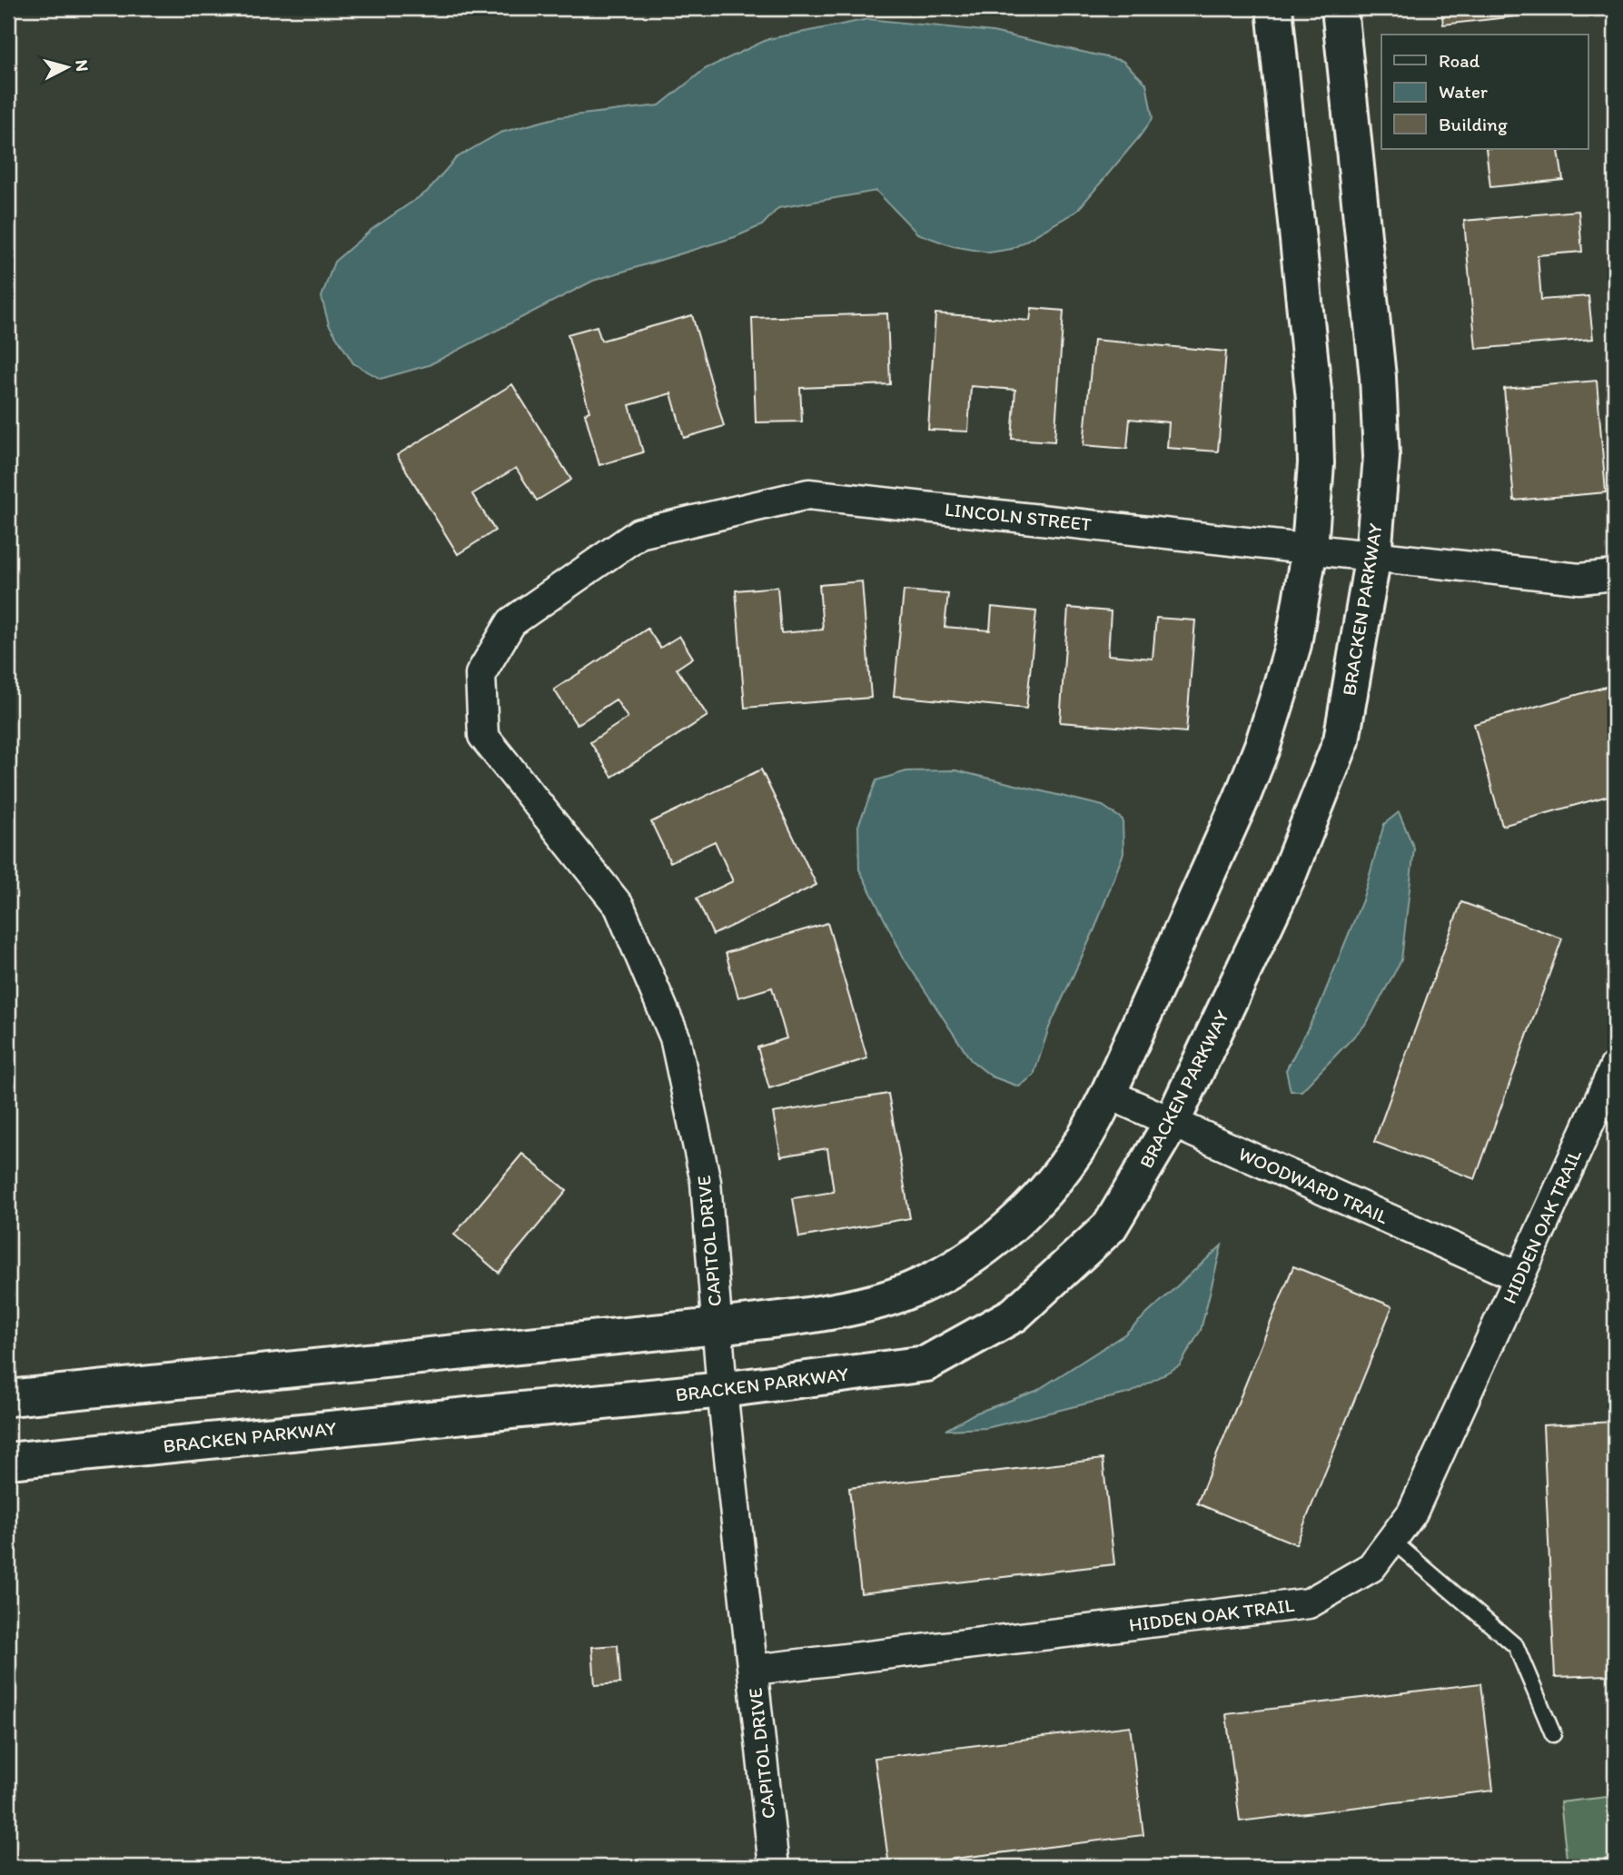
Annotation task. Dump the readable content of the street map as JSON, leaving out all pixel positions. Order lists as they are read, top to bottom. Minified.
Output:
{"streets":{"street":["LINCOLN STREET","BRACKEN PARKWAY","WOODWARD TRAIL","HIDDEN OAK TRAIL","CAPITOL DRIVE"]},"crossings":[["LINCOLN STREET","BRACKEN PARKWAY"],["LINCOLN STREET","CAPITOL DRIVE"],["BRACKEN PARKWAY","WOODWARD TRAIL"],["BRACKEN PARKWAY","CAPITOL DRIVE"],["WOODWARD TRAIL","HIDDEN OAK TRAIL"],["HIDDEN OAK TRAIL","CAPITOL DRIVE"]],"legend":["Road","Water","Building"],"north":"right"}
